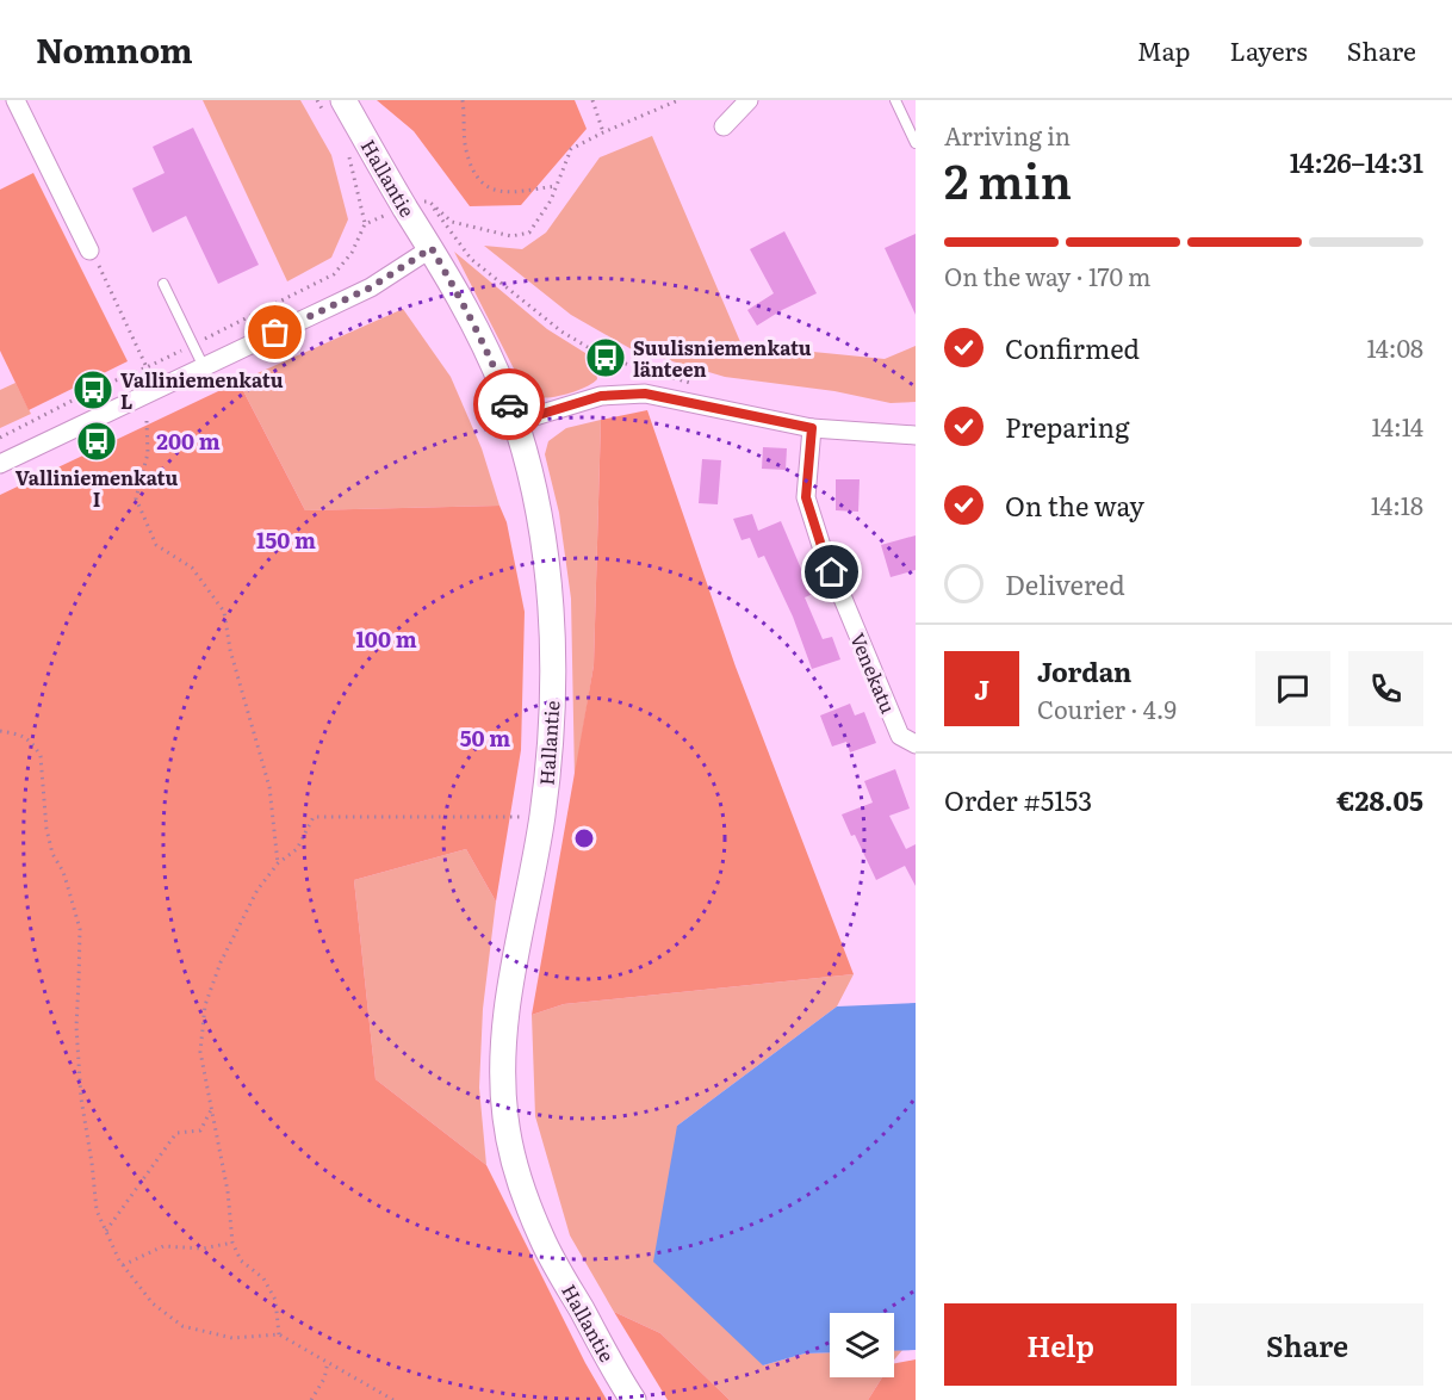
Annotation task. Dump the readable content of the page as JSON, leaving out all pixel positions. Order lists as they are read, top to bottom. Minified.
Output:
{"streets":{"street":["Hallantie","Venekatu"]},"places":{"bus stop":["Suulisniemenkatu länteen","Valliniemenkatu L","Valliniemenkatu I"]},"page":{"header":"Nomnom","nav":["Map","Layers","Share"],"heading":["2 min","Arriving in","14:26–14:31"],"panel":["Jordan","Courier · 4.9","Order #5153","€28.05"],"bar":"On the way · 170 m","list":[["Confirmed","14:08"],["Preparing","14:14"],["On the way","14:18"],"Delivered"],"round":"J","buttons":["Help","Share"]},"rings":["200 m","150 m","100 m","50 m"]}
